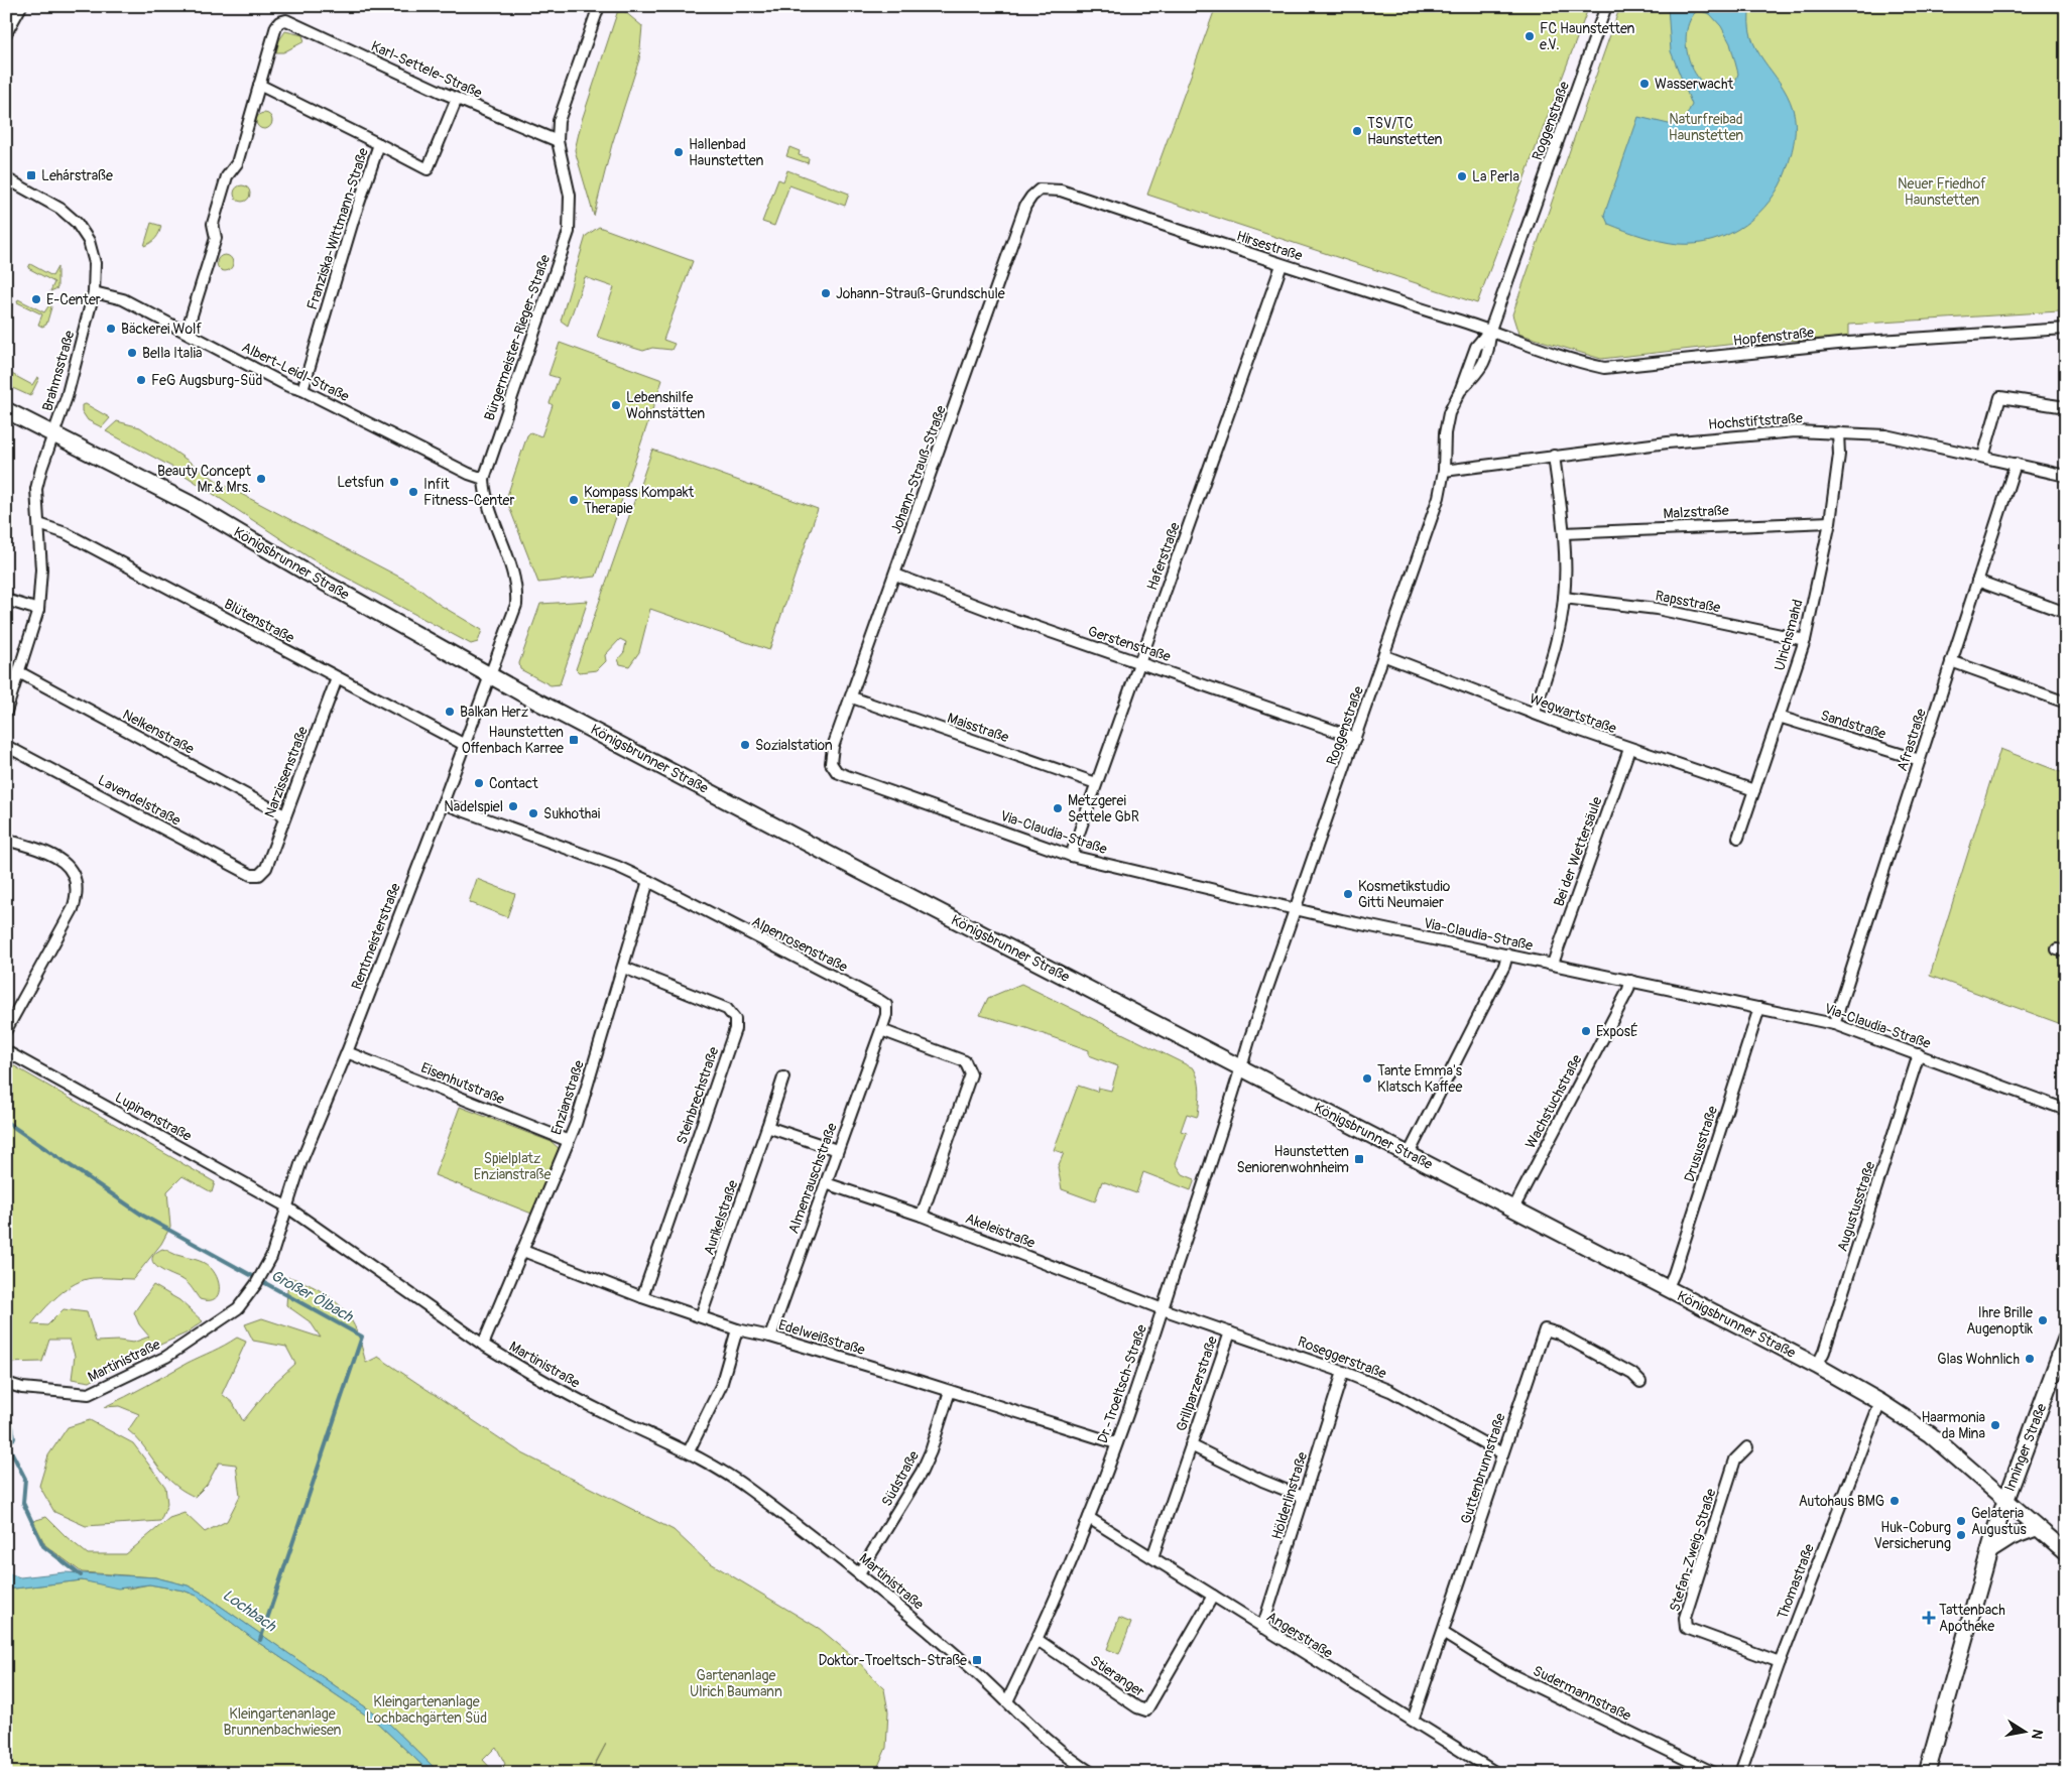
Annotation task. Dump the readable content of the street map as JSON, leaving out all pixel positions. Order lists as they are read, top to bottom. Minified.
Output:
{"streets":{"main road":["Königsbrunner Straße","Inninger Straße"],"street":["Karl-Settele-Straße","Roggenstraße","Franziska-Wittmann-Straße","Hirsestraße","Hopfenstraße","Bürgermeister-Rieger-Straße","Brahmsstraße","Albert-Leidl-Straße","Hochstiftstraße","Johann-Strauß-Straße","Malzstraße","Haferstraße","Rapsstraße","Blütenstraße","Ulrichsmahd","Gerstenstraße","Wegwartstraße","Sandstraße","Maisstraße","Nelkenstraße","Afrastraße","Narzissenstraße","Lavendelstraße","Via-Claudia-Straße","Bei der Wettersäule","Rentmeisterstraße","Alpenrosenstraße","Eisenhutstraße","Steinbrechstraße","Enzianstraße","Wachstuchstraße","Lupinenstraße","Drususstraße","Almenrauschstraße","Augustusstraße","Aurikelstraße","Akeleistraße","Edelweißstraße","Roseggerstraße","Martinistraße","Dr.-Troeltsch-Straße","Grillparzerstraße","Guttenbrunnstraße","Südstraße","Hölderlinstraße","Stefan-Zweig-Straße","Thomastraße","Angerstraße","Stieranger","Sudermannstraße"]},"crossings":[["Karl-Settele-Straße","Franziska-Wittmann-Straße"],["Karl-Settele-Straße","Bürgermeister-Rieger-Straße"],["Roggenstraße","Hirsestraße"],["Roggenstraße","Hopfenstraße"],["Roggenstraße","Hochstiftstraße"],["Roggenstraße","Königsbrunner Straße"],["Roggenstraße","Gerstenstraße"],["Roggenstraße","Wegwartstraße"],["Roggenstraße","Via-Claudia-Straße"],["Roggenstraße","Dr.-Troeltsch-Straße"],["Franziska-Wittmann-Straße","Albert-Leidl-Straße"],["Hirsestraße","Hopfenstraße"],["Hirsestraße","Johann-Strauß-Straße"],["Hirsestraße","Haferstraße"],["Bürgermeister-Rieger-Straße","Albert-Leidl-Straße"],["Bürgermeister-Rieger-Straße","Königsbrunner Straße"],["Bürgermeister-Rieger-Straße","Rentmeisterstraße"],["Brahmsstraße","Albert-Leidl-Straße"],["Brahmsstraße","Königsbrunner Straße"],["Hochstiftstraße","Ulrichsmahd"],["Hochstiftstraße","Afrastraße"],["Johann-Strauß-Straße","Gerstenstraße"],["Johann-Strauß-Straße","Maisstraße"],["Johann-Strauß-Straße","Via-Claudia-Straße"],["Malzstraße","Ulrichsmahd"],["Haferstraße","Gerstenstraße"],["Haferstraße","Maisstraße"],["Haferstraße","Via-Claudia-Straße"],["Königsbrunner Straße","Rentmeisterstraße"],["Königsbrunner Straße","Wachstuchstraße"],["Königsbrunner Straße","Drususstraße"],["Königsbrunner Straße","Augustusstraße"],["Königsbrunner Straße","Dr.-Troeltsch-Straße"],["Königsbrunner Straße","Inninger Straße"],["Königsbrunner Straße","Thomastraße"],["Rapsstraße","Ulrichsmahd"],["Blütenstraße","Narzissenstraße"],["Blütenstraße","Rentmeisterstraße"],["Ulrichsmahd","Wegwartstraße"],["Ulrichsmahd","Sandstraße"],["Wegwartstraße","Bei der Wettersäule"],["Sandstraße","Afrastraße"],["Nelkenstraße","Narzissenstraße"],["Afrastraße","Via-Claudia-Straße"],["Narzissenstraße","Lavendelstraße"],["Via-Claudia-Straße","Bei der Wettersäule"],["Via-Claudia-Straße","Wachstuchstraße"],["Via-Claudia-Straße","Drususstraße"],["Via-Claudia-Straße","Augustusstraße"],["Rentmeisterstraße","Alpenrosenstraße"],["Rentmeisterstraße","Eisenhutstraße"],["Rentmeisterstraße","Lupinenstraße"],["Rentmeisterstraße","Martinistraße"],["Alpenrosenstraße","Enzianstraße"],["Alpenrosenstraße","Almenrauschstraße"],["Eisenhutstraße","Enzianstraße"],["Steinbrechstraße","Enzianstraße"],["Steinbrechstraße","Edelweißstraße"],["Enzianstraße","Edelweißstraße"],["Enzianstraße","Martinistraße"],["Lupinenstraße","Martinistraße"],["Almenrauschstraße","Akeleistraße"],["Almenrauschstraße","Edelweißstraße"],["Aurikelstraße","Edelweißstraße"],["Akeleistraße","Roseggerstraße"],["Akeleistraße","Dr.-Troeltsch-Straße"],["Edelweißstraße","Dr.-Troeltsch-Straße"],["Edelweißstraße","Südstraße"],["Roseggerstraße","Dr.-Troeltsch-Straße"],["Roseggerstraße","Grillparzerstraße"],["Roseggerstraße","Guttenbrunnstraße"],["Roseggerstraße","Hölderlinstraße"],["Martinistraße","Dr.-Troeltsch-Straße"],["Martinistraße","Südstraße"],["Dr.-Troeltsch-Straße","Angerstraße"],["Dr.-Troeltsch-Straße","Stieranger"],["Grillparzerstraße","Hölderlinstraße"],["Grillparzerstraße","Angerstraße"],["Guttenbrunnstraße","Angerstraße"],["Guttenbrunnstraße","Sudermannstraße"],["Hölderlinstraße","Angerstraße"],["Stefan-Zweig-Straße","Thomastraße"],["Angerstraße","Stieranger"]],"water":["Großer Ölbach","Lochbach"],"parks":["Naturfreibad Haunstetten","Neuer Friedhof Haunstetten","Spielplatz Enzianstraße","Gartenanlage Ulrich Baumann","Kleingartenanlage Lochbachgärten Süd","Kleingartenanlage Brunnenbachwiesen"],"places":{"other":["FC Haunstetten e.V.","Wasserwacht","TSV/TC Haunstetten","Hallenbad Haunstetten","La Perla","Johann-Strauß-Grundschule","E-Center","Bäckerei Wolf","Bella Italia","FeG Augsburg-Süd","Lebenshilfe Wohnstätten","Beauty Concept Mr.& Mrs.","Letsfun","Infit Fitness-Center","Kompass Kompakt Therapie","Balkan Herz","Sozialstation","Contact","Nadelspiel","Metzgerei Settele GbR","Sukhothai","Kosmetikstudio Gitti Neumaier","ExposÉ","Tante Emma's Klatsch Kaffee","Ihre Brille Augenoptik","Glas Wohnlich","Haarmonia da Mina","Autohaus BMG","Gelateria Augustus","Huk-Coburg Versicherung"],"transit":["Lehárstraße","Haunstetten Offenbach Karree","Haunstetten Seniorenwohnheim","Doktor-Troeltsch-Straße"],"health":["Tattenbach Apotheke"]},"north":"right"}
